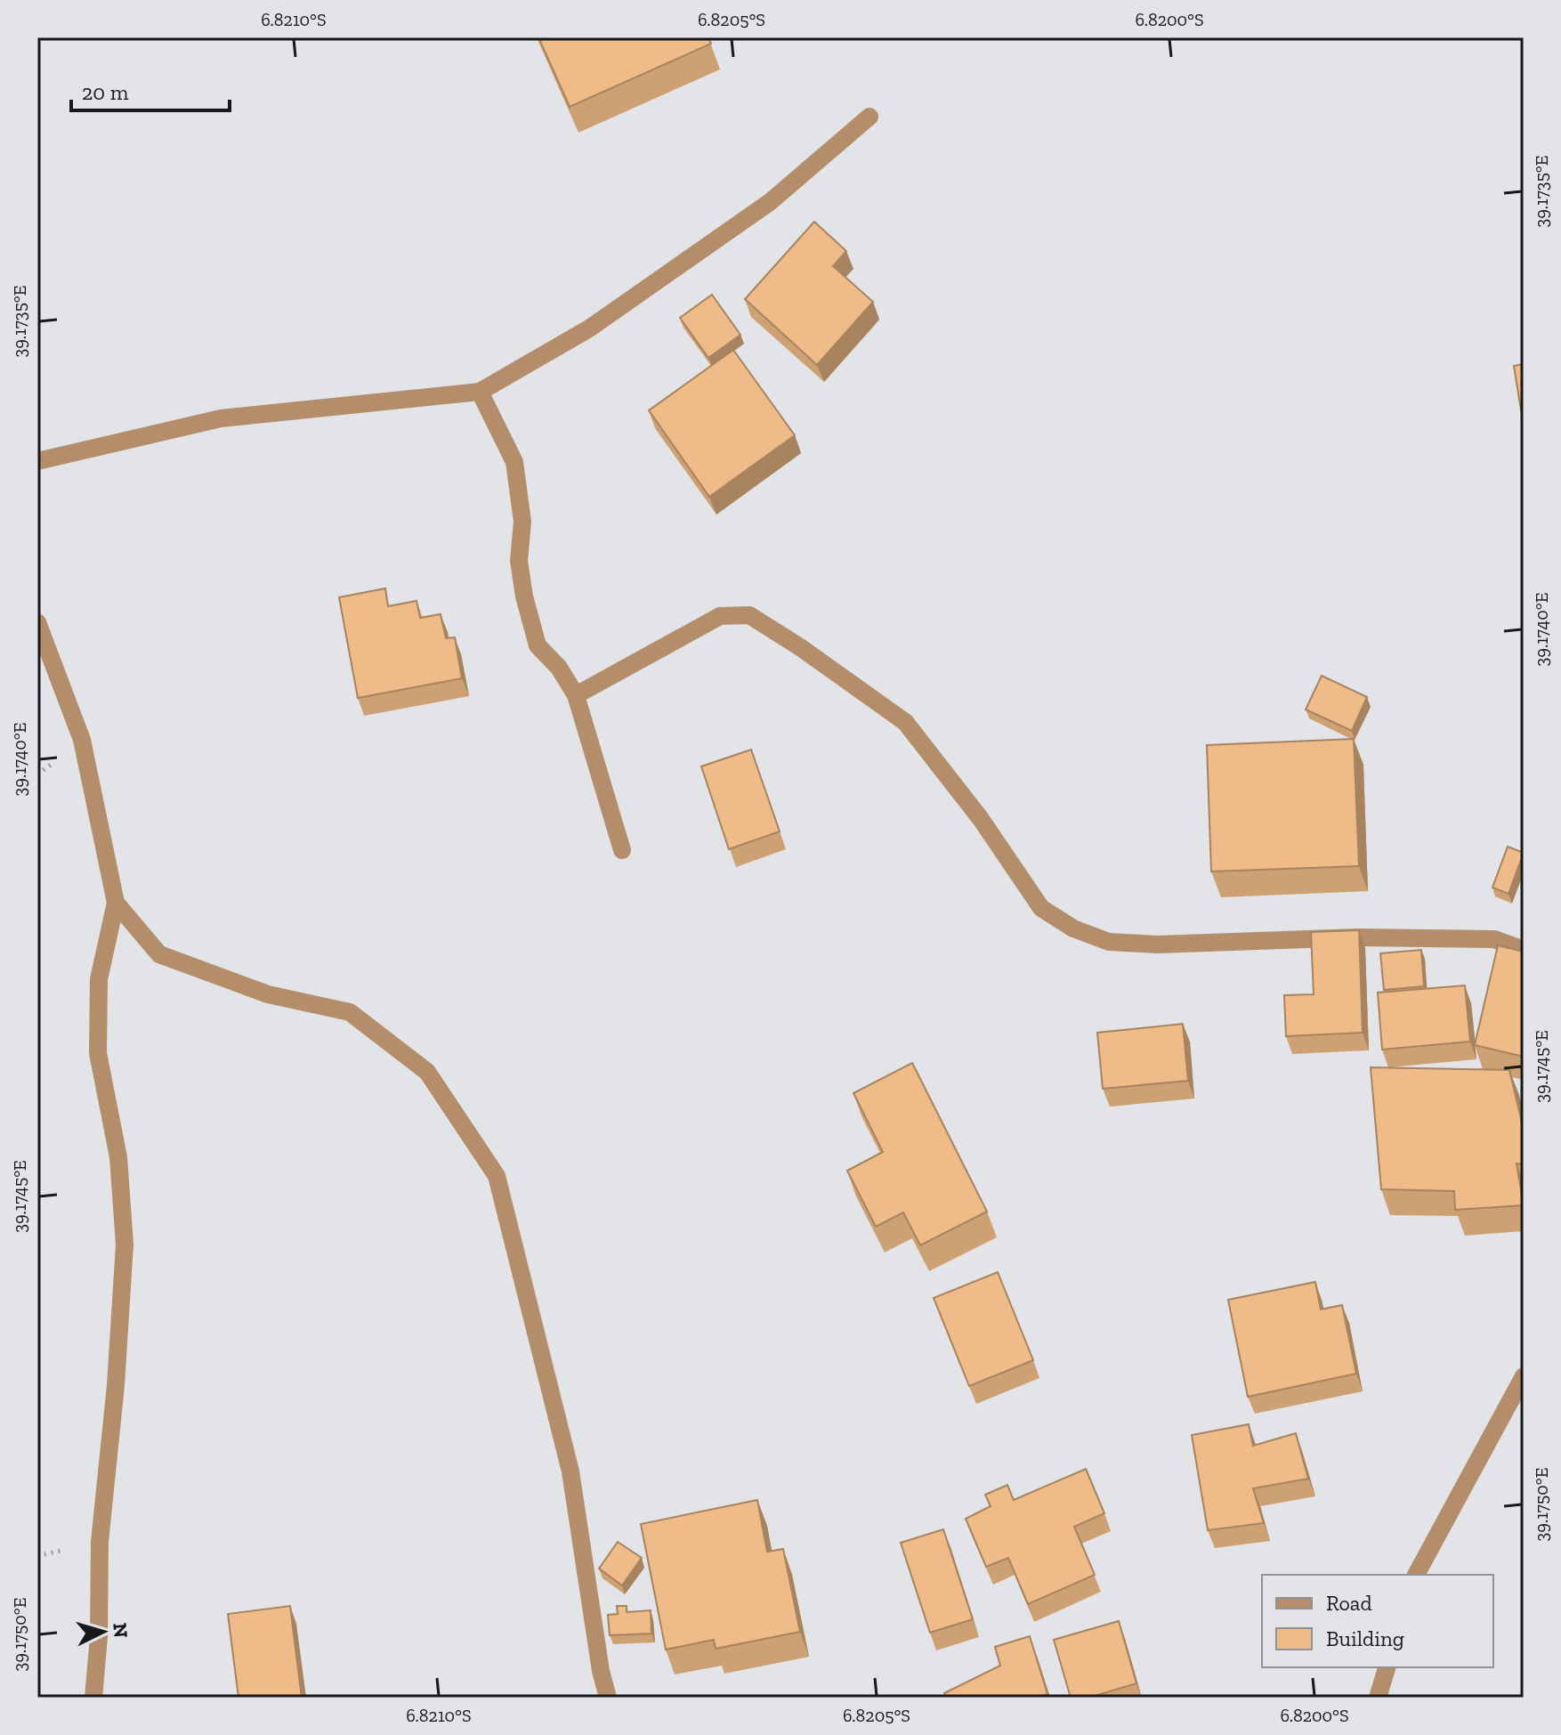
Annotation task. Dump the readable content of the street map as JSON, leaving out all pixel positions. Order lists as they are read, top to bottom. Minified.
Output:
{"legend":["Road","Building"],"scale_bar":"20 m","north":"right","coordinates":["6.8210°S","6.8205°S","6.8200°S","39.1735°E","39.1740°E","39.1745°E","39.1750°E"]}
